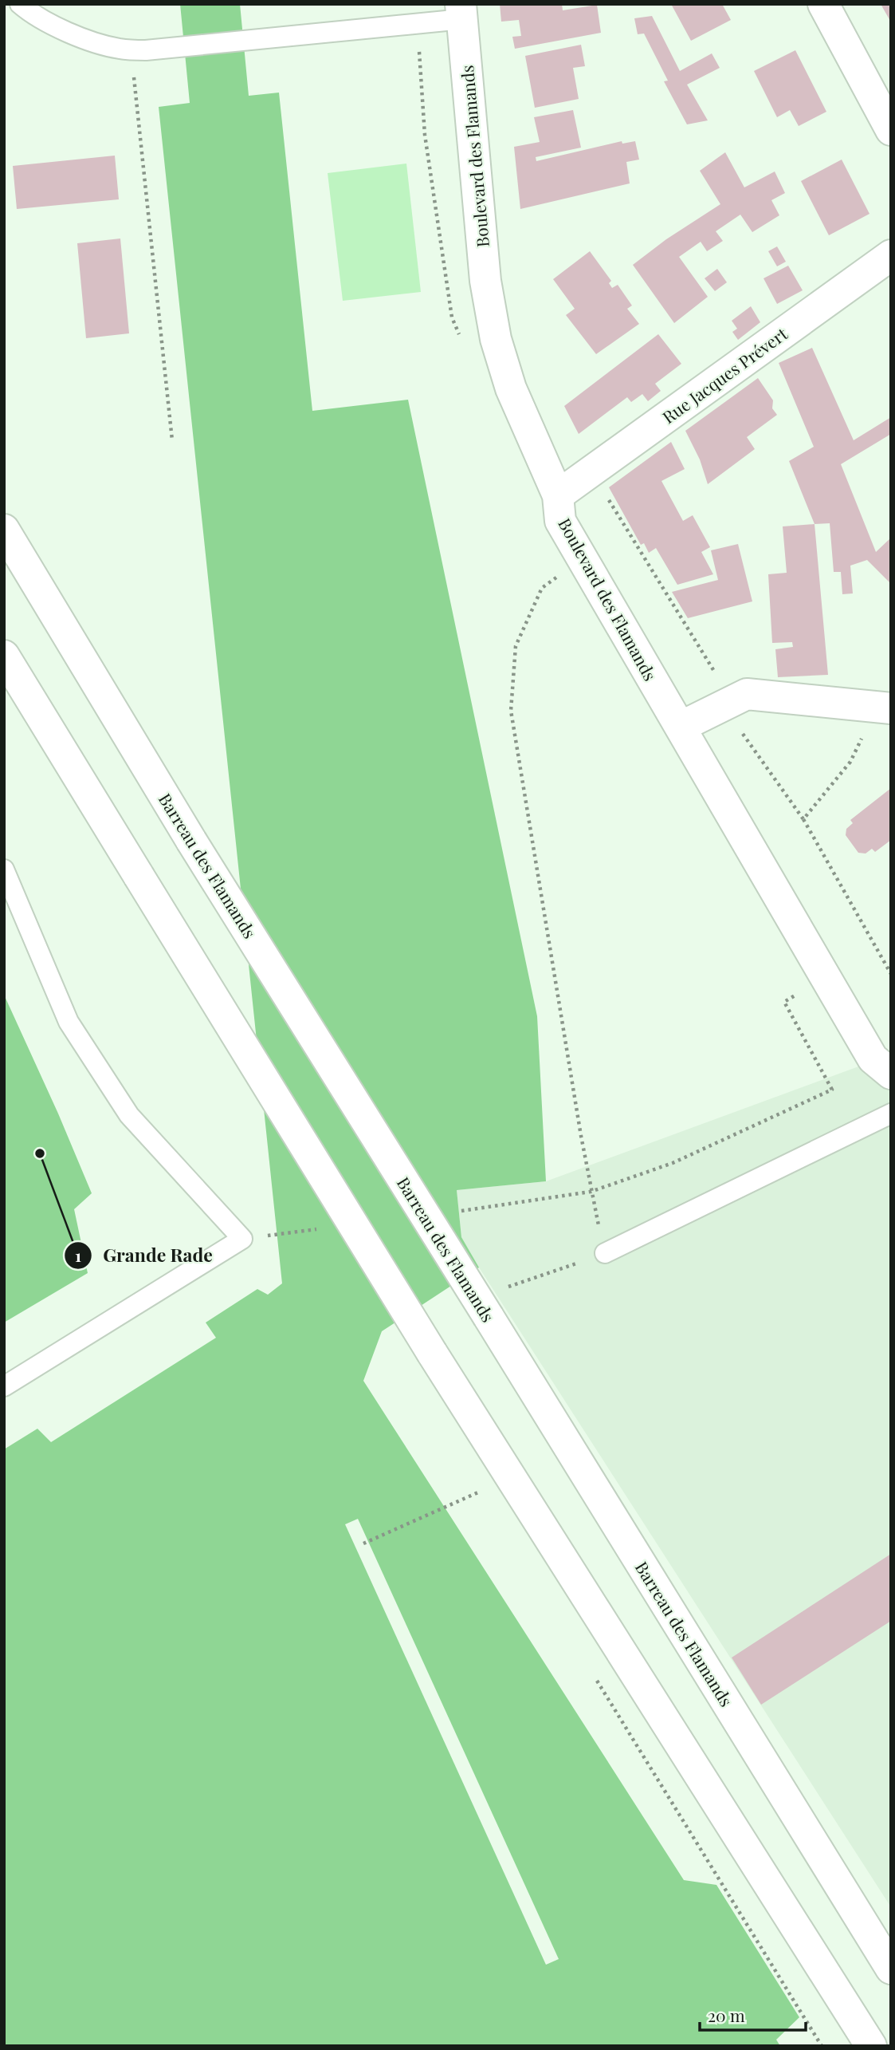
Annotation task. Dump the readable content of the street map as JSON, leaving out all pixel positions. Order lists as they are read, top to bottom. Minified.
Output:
{"streets":{"main road":["Boulevard des Flamands","Rue Jacques Prévert","Barreau des Flamands"]},"crossings":[["Boulevard des Flamands","Rue Jacques Prévert"]],"places":["Grande Rade"],"scale_bar":"20 m"}
